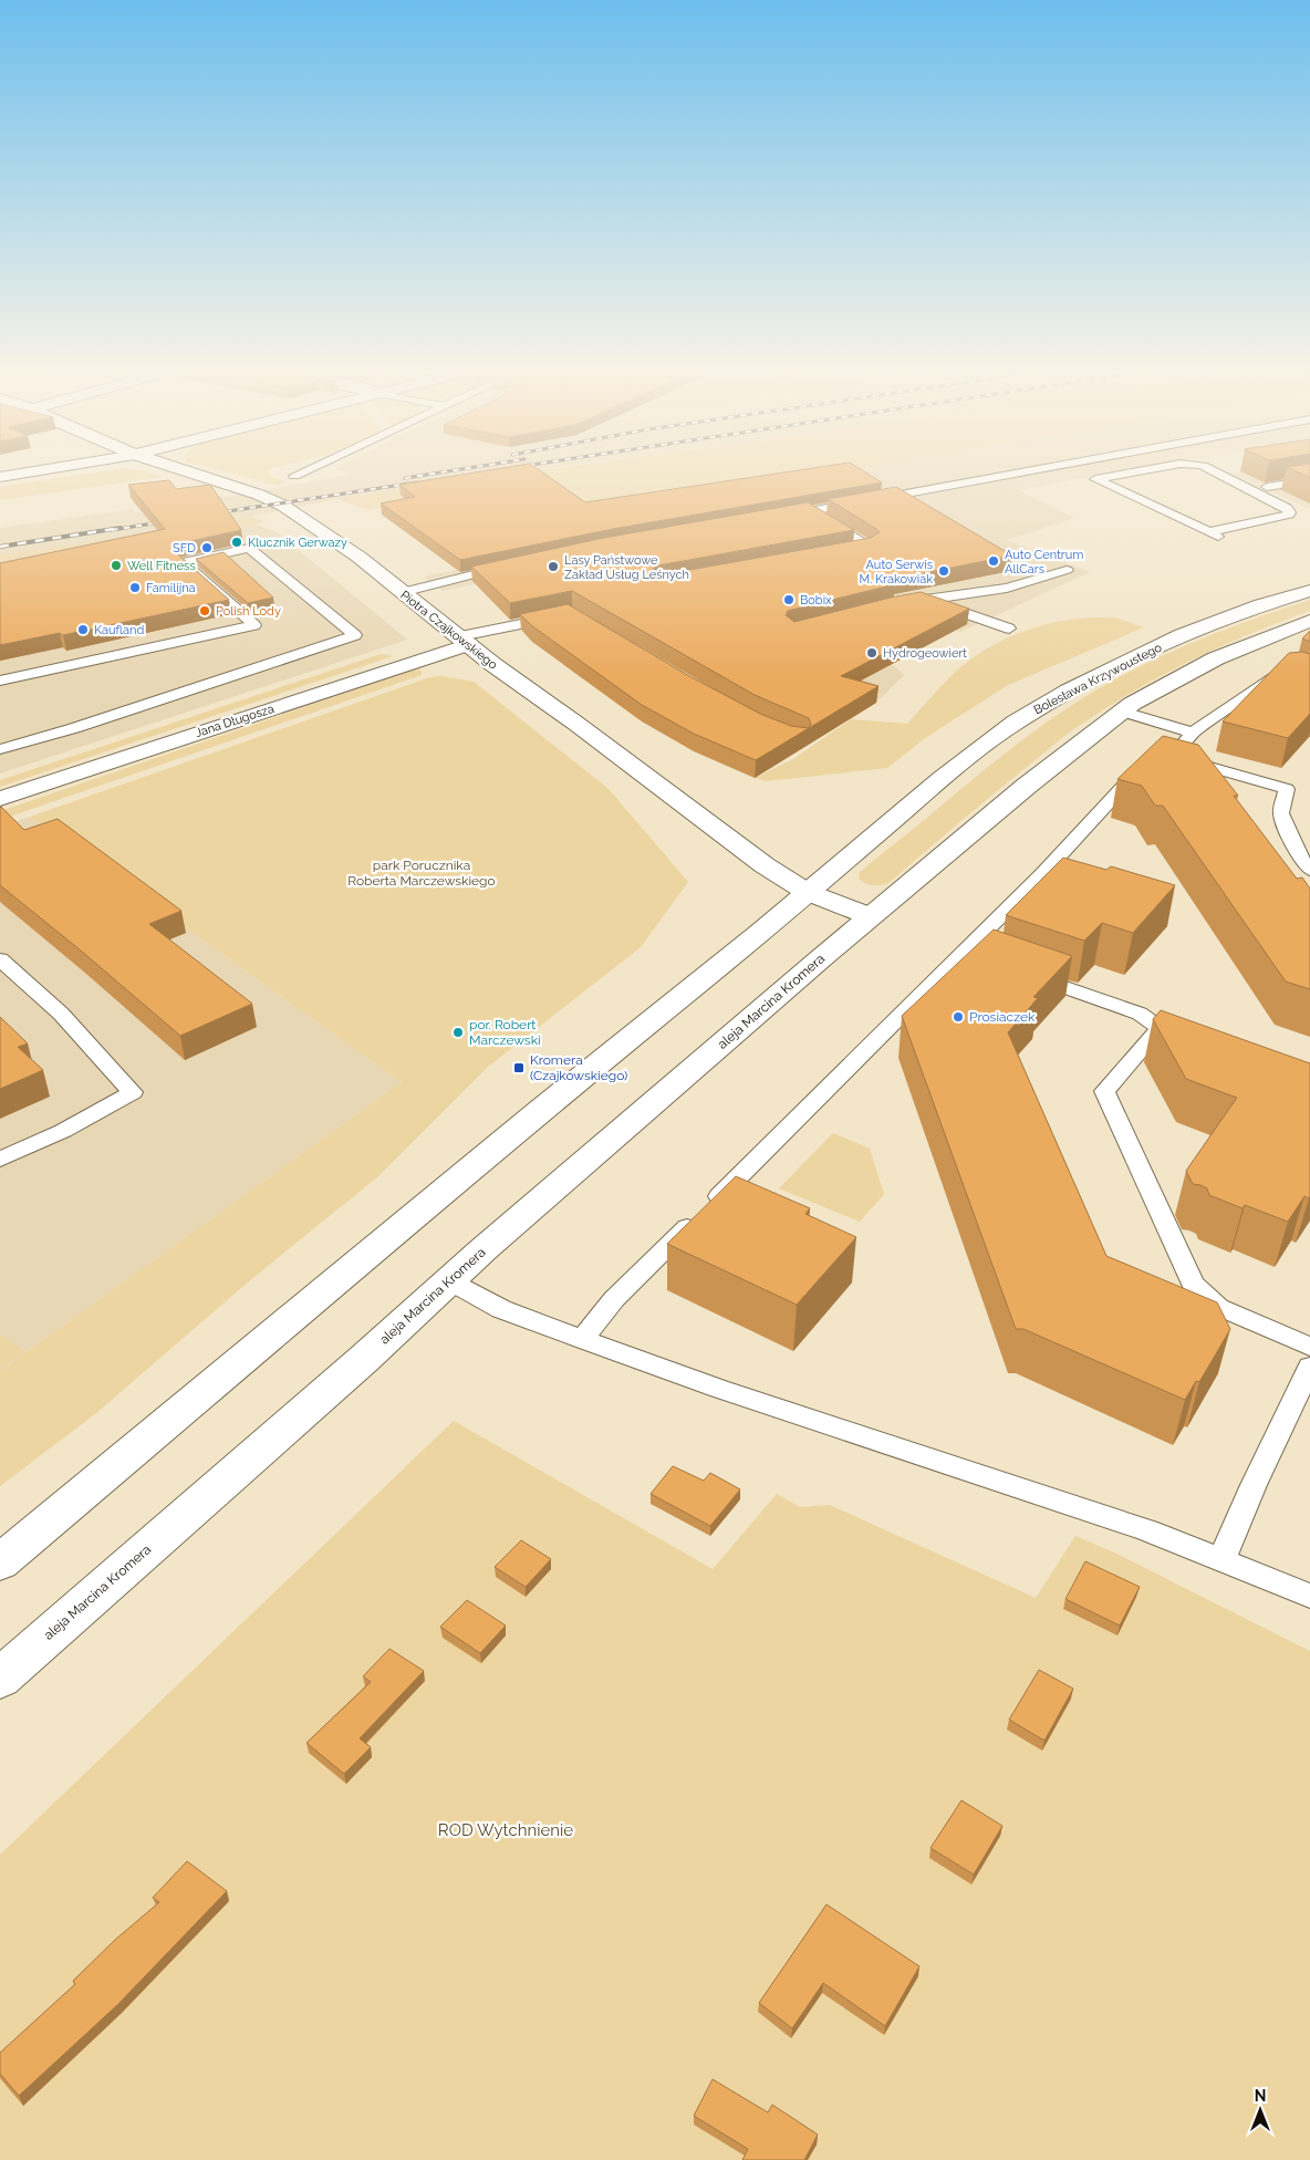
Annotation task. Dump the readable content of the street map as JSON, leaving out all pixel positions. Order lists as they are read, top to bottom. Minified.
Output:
{"streets":{"street":["Piotra Czajkowskiego","Bolesława Krzywoustego","Jana Długosza","aleja Marcina Kromera"]},"crossings":[["Piotra Czajkowskiego","Bolesława Krzywoustego"],["Piotra Czajkowskiego","Jana Długosza"],["Piotra Czajkowskiego","aleja Marcina Kromera"]],"parks":["park Porucznika Roberta Marczewskiego","ROD Wytchnienie"],"places":{"other":["Klucznik Gerwazy","SFD","Auto Centrum AllCars","Well Fitness","Lasy Państwowe Zakład Usług Leśnych","Auto Serwis M. Krakowiak","Familijna","Bobix","Polish Lody","Kaufland","Hydrogeowiert","Prosiaczek","por. Robert Marczewski"],"transit":["Kromera (Czajkowskiego)"]},"north":"top"}
